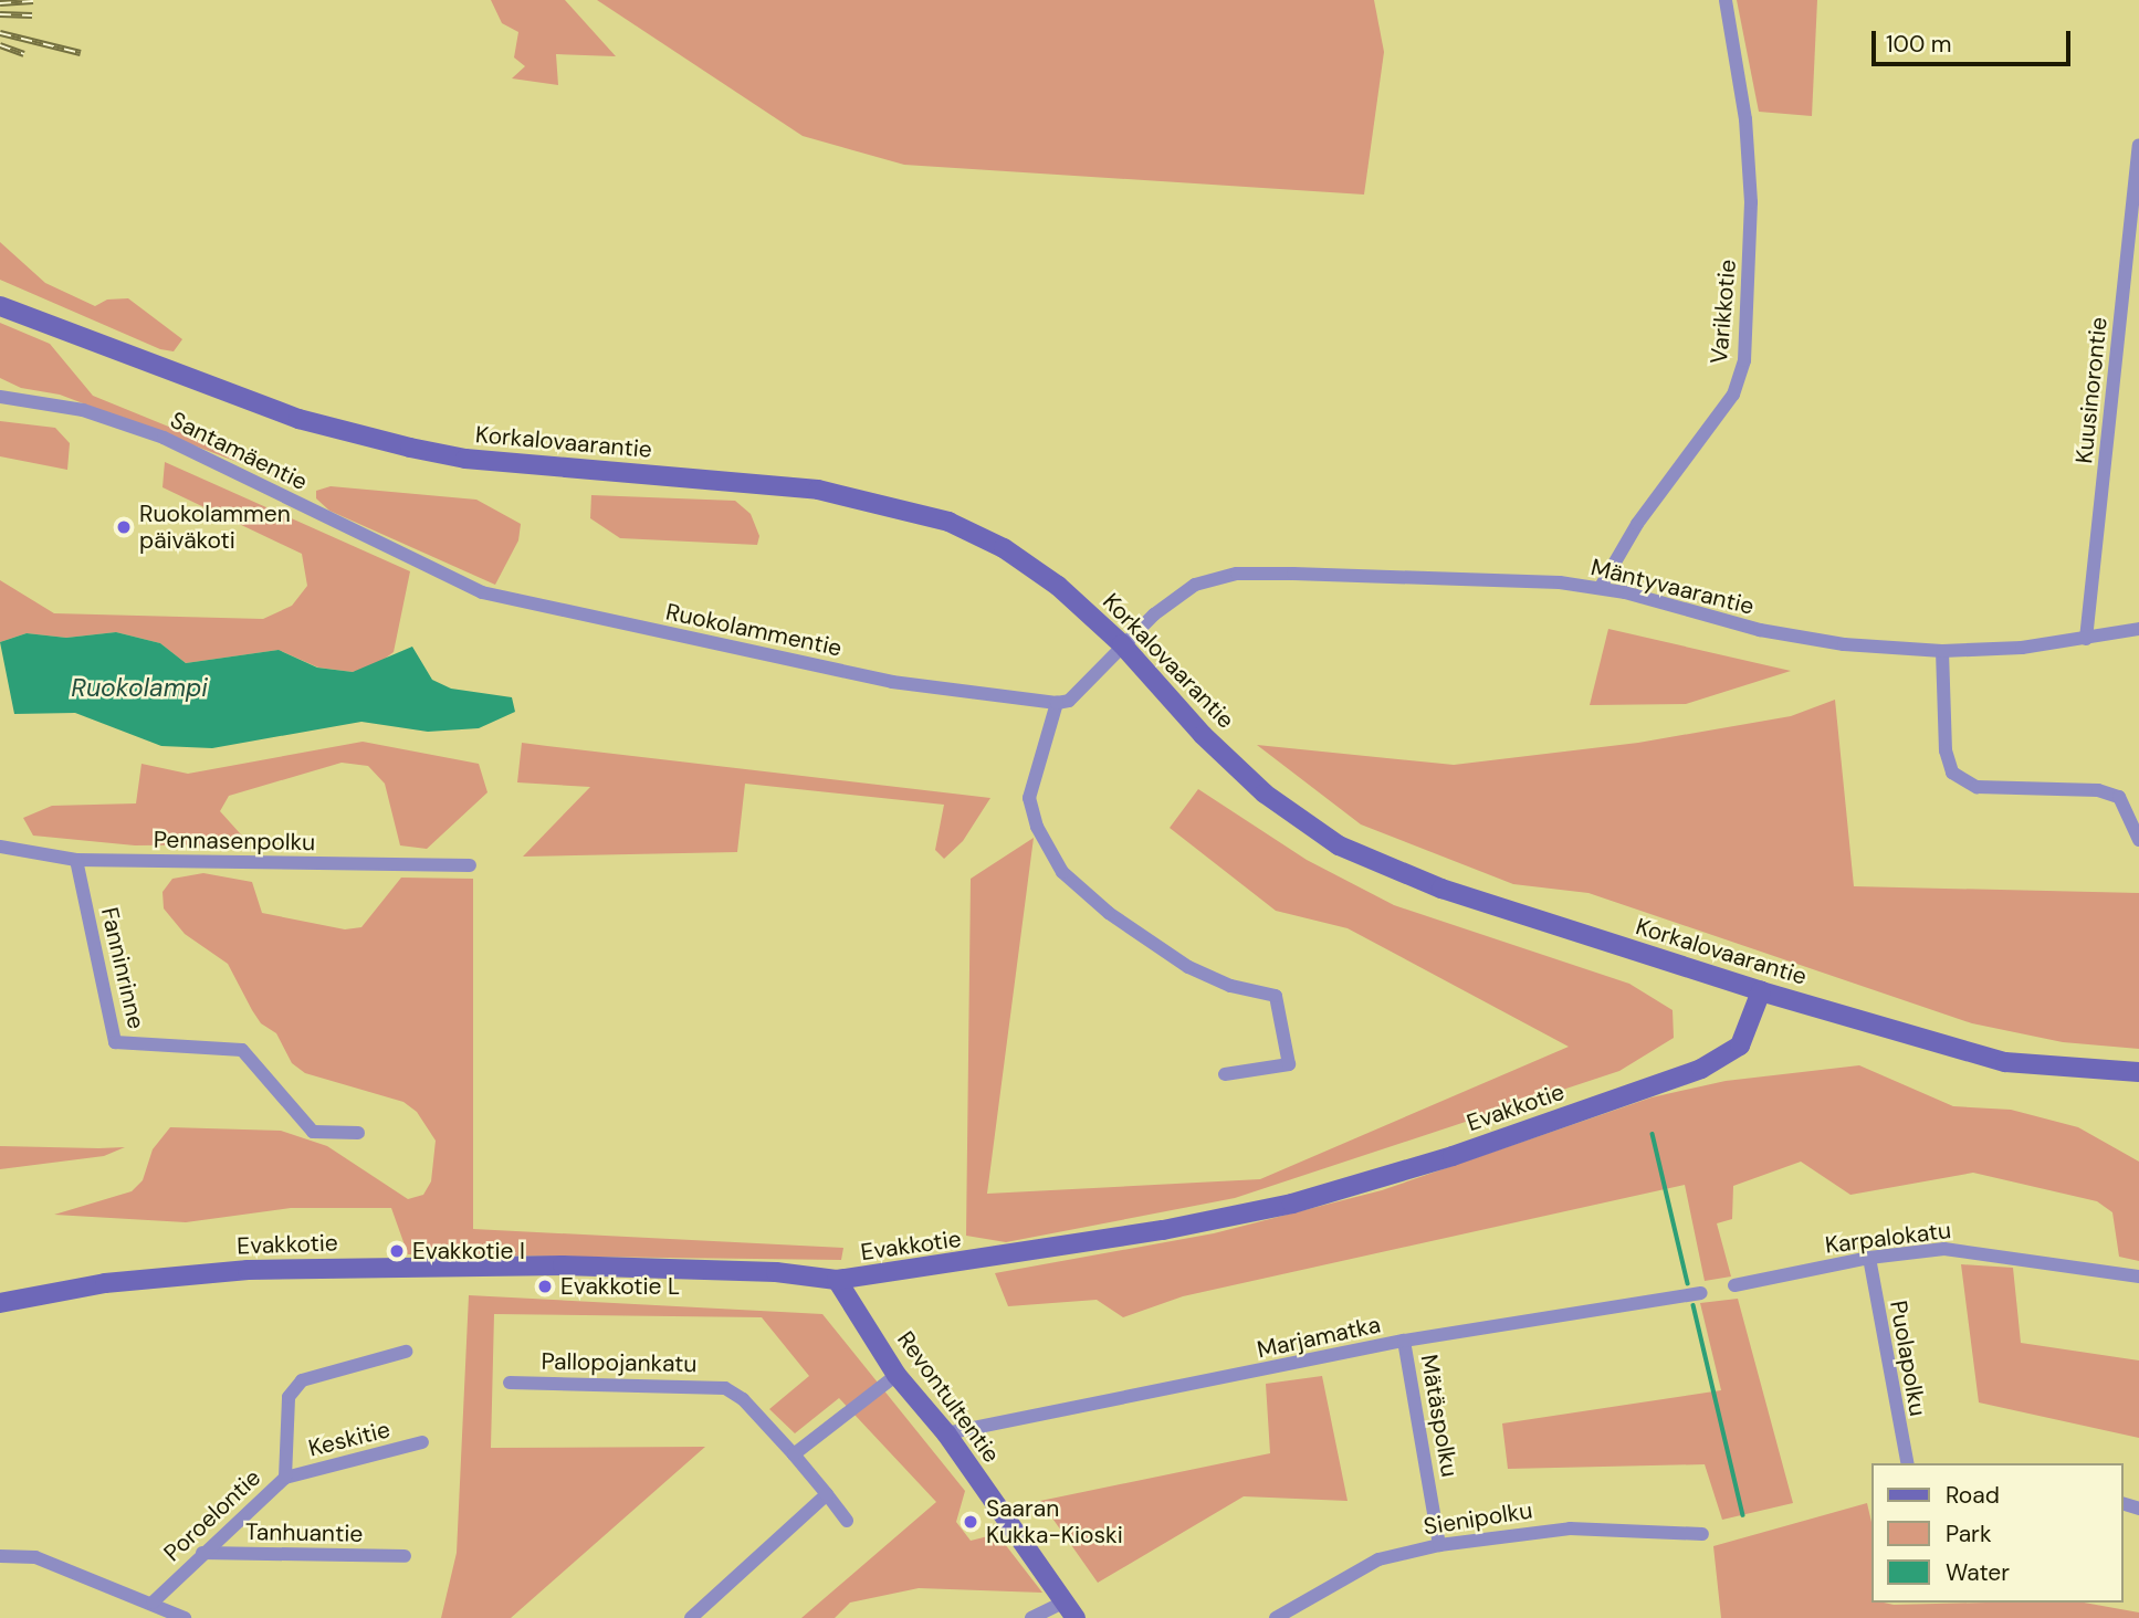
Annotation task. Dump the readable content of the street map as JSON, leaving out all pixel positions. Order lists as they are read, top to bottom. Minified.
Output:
{"streets":{"street":["Varikkotie","Kuusinorontie","Korkalovaarantie","Santamäentie","Mäntyvaarantie","Ruokolammentie","Pennasenpolku","Fanninrinne","Evakkotie","Karpalokatu","Marjamatka","Puolapolku","Pallopojankatu","Revontultentie","Mätäspolku","Keskitie","Poroelontie","Sienipolku","Tanhuantie"]},"crossings":[["Varikkotie","Mäntyvaarantie"],["Kuusinorontie","Mäntyvaarantie"],["Korkalovaarantie","Mäntyvaarantie"],["Korkalovaarantie","Evakkotie"],["Santamäentie","Ruokolammentie"],["Mäntyvaarantie","Ruokolammentie"],["Pennasenpolku","Fanninrinne"],["Evakkotie","Revontultentie"],["Karpalokatu","Puolapolku"],["Marjamatka","Revontultentie"],["Marjamatka","Mätäspolku"],["Mätäspolku","Sienipolku"],["Keskitie","Poroelontie"],["Poroelontie","Tanhuantie"]],"water":["Ruokolampi"],"places":["Ruokolammen päiväkoti","Evakkotie I","Evakkotie L","Saaran Kukka-Kioski"],"legend":["Road","Park","Water"],"scale_bar":"100 m"}
